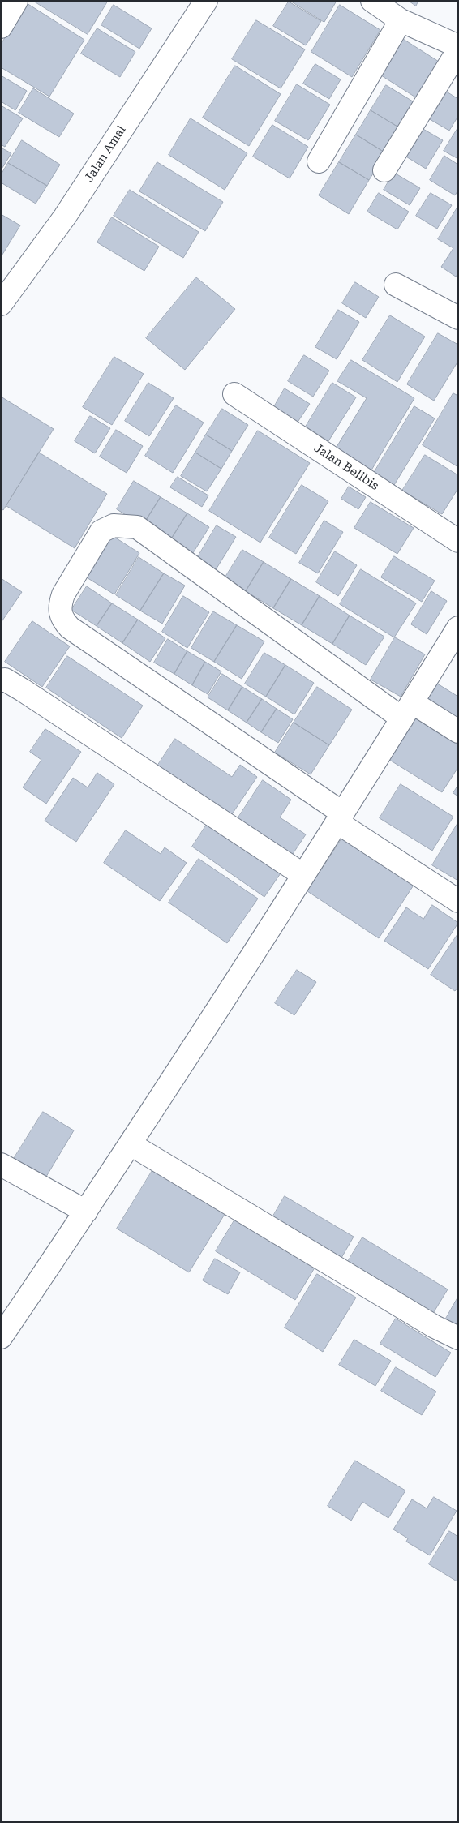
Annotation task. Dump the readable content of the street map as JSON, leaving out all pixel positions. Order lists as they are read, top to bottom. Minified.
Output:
{"streets":{"street":["Jalan Amal","Jalan Belibis"]}}
